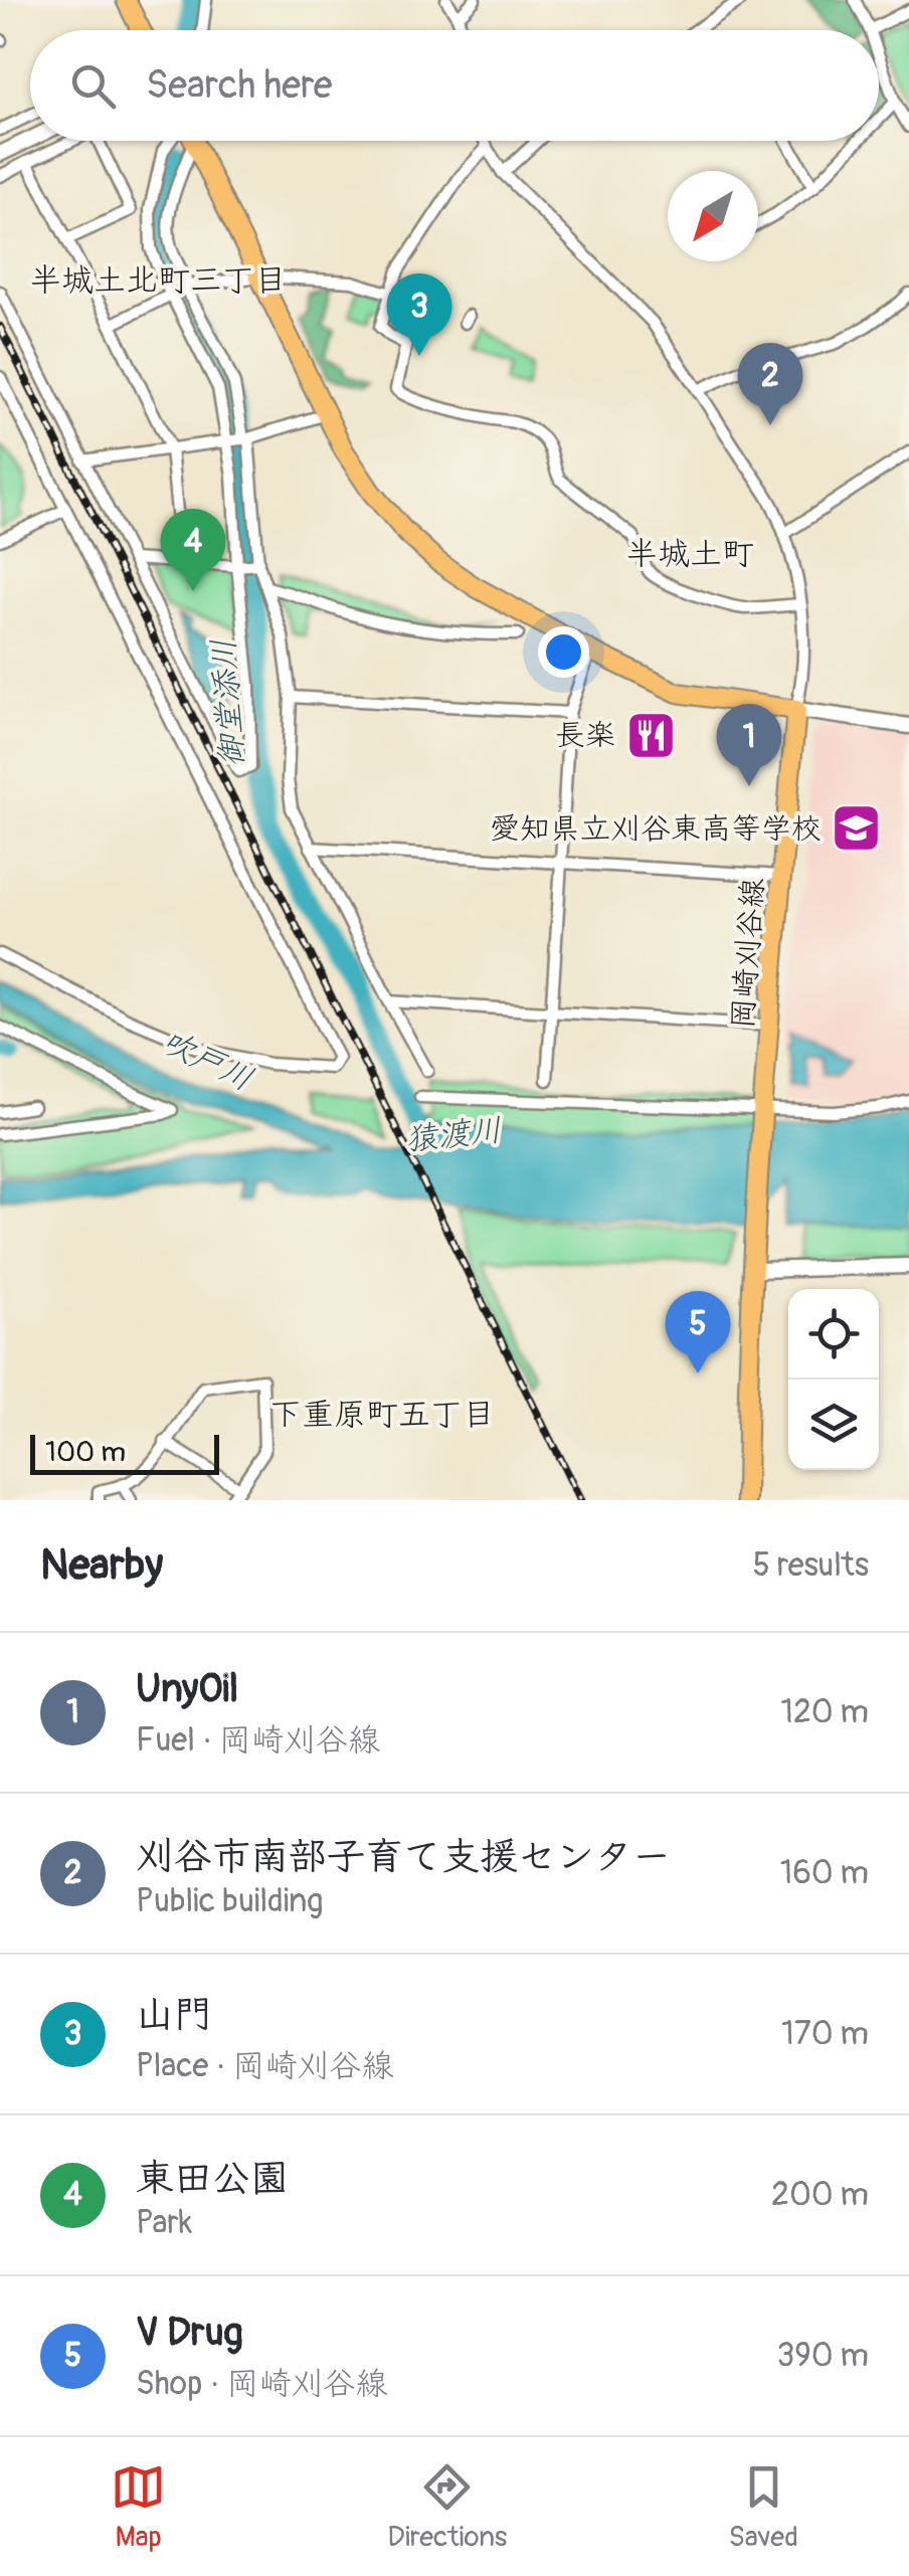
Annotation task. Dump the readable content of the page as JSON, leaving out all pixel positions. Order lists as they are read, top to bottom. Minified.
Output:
{"streets":{"main road":["岡崎刈谷線"]},"districts":["半城土北町三丁目","半城土町","下重原町五丁目"],"water":["御堂添川","吹戸川","猿渡川"],"places":{"restaurant":["長楽"],"school or university":["愛知県立刈谷東高等学校"]},"scale_bar":"100 m","north":"bottom left","page":{"search":"Search here","pins":["3","2","4","1","5"],"scale":"100 m","heading":["Nearby","5 results"],"list":[{"mark":"1","name":"UnyOil","note":"Fuel · 岡崎刈谷線","value":"120 m"},{"mark":"2","name":"刈谷市南部子育て支援センター","note":"Public building","value":"160 m"},{"mark":"3","name":"山門","note":"Place · 岡崎刈谷線","value":"170 m"},{"mark":"4","name":"東田公園","note":"Park","value":"200 m"},{"mark":"5","name":"V Drug","note":"Shop · 岡崎刈谷線","value":"390 m"}],"nav":["Map","Directions","Saved"]}}
